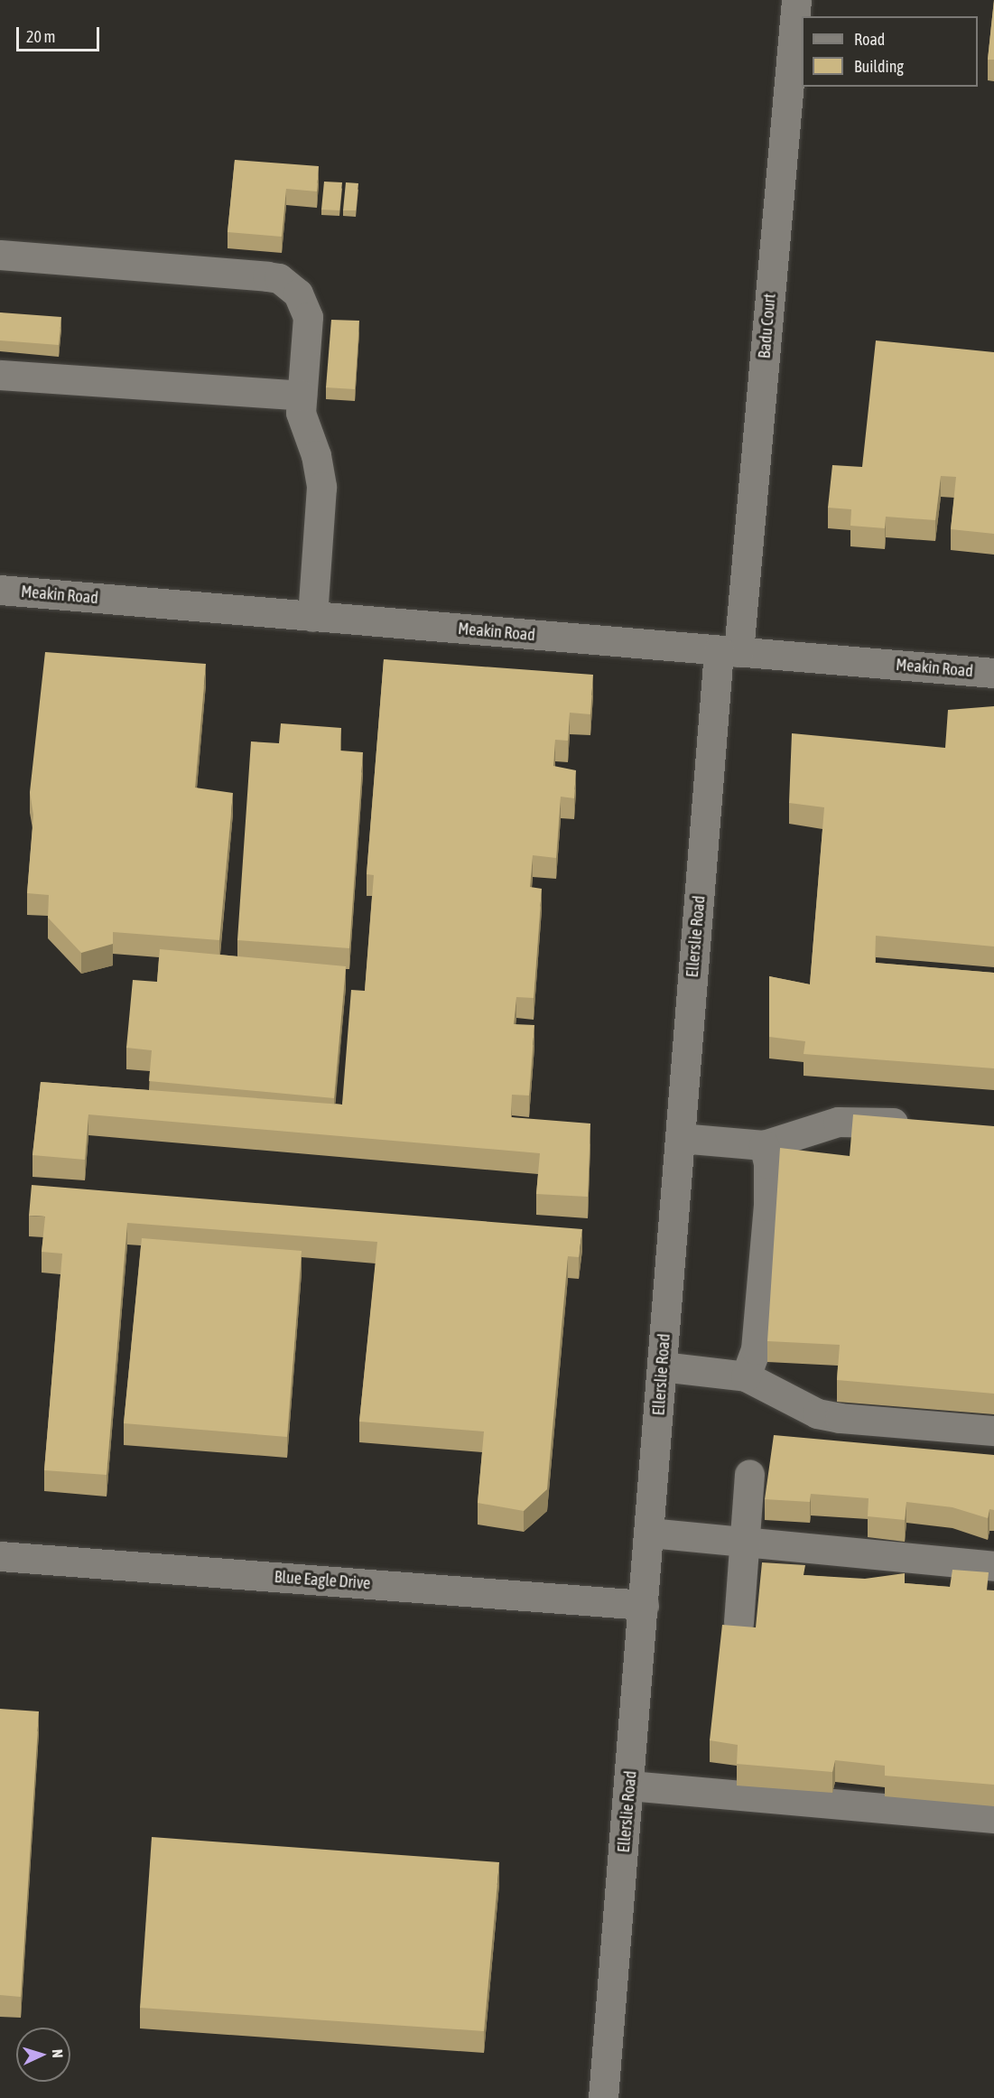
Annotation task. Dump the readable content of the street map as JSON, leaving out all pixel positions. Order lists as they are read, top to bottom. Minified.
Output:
{"streets":{"street":["Badu Court","Meakin Road","Ellerslie Road","Blue Eagle Drive"]},"crossings":[["Badu Court","Meakin Road"],["Badu Court","Ellerslie Road"],["Meakin Road","Ellerslie Road"],["Ellerslie Road","Blue Eagle Drive"]],"legend":["Road","Building"],"scale_bar":"20 m","north":"right"}
